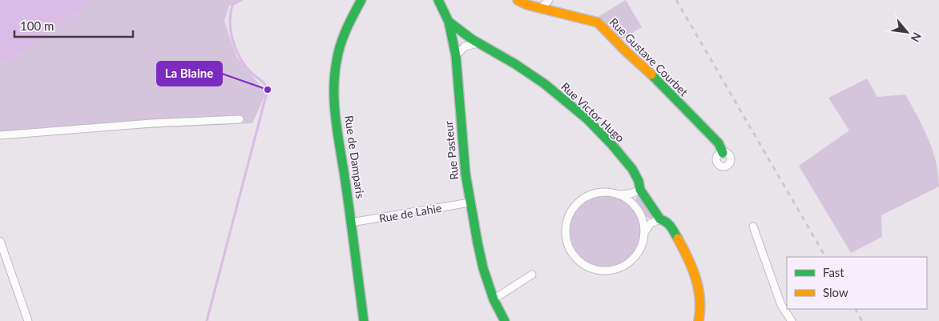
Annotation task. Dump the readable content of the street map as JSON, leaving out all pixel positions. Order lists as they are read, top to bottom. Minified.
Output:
{"streets":{"street":["Rue Gustave Courbet","Rue Victor Hugo","Rue Pasteur","Rue de Damparis","Rue de Lahie"]},"crossings":[["Rue Victor Hugo","Rue Pasteur"],["Rue Pasteur","Rue de Lahie"],["Rue de Damparis","Rue de Lahie"]],"places":["La Blaine"],"legend":["Fast","Slow"],"scale_bar":"100 m","north":"bottom right"}
